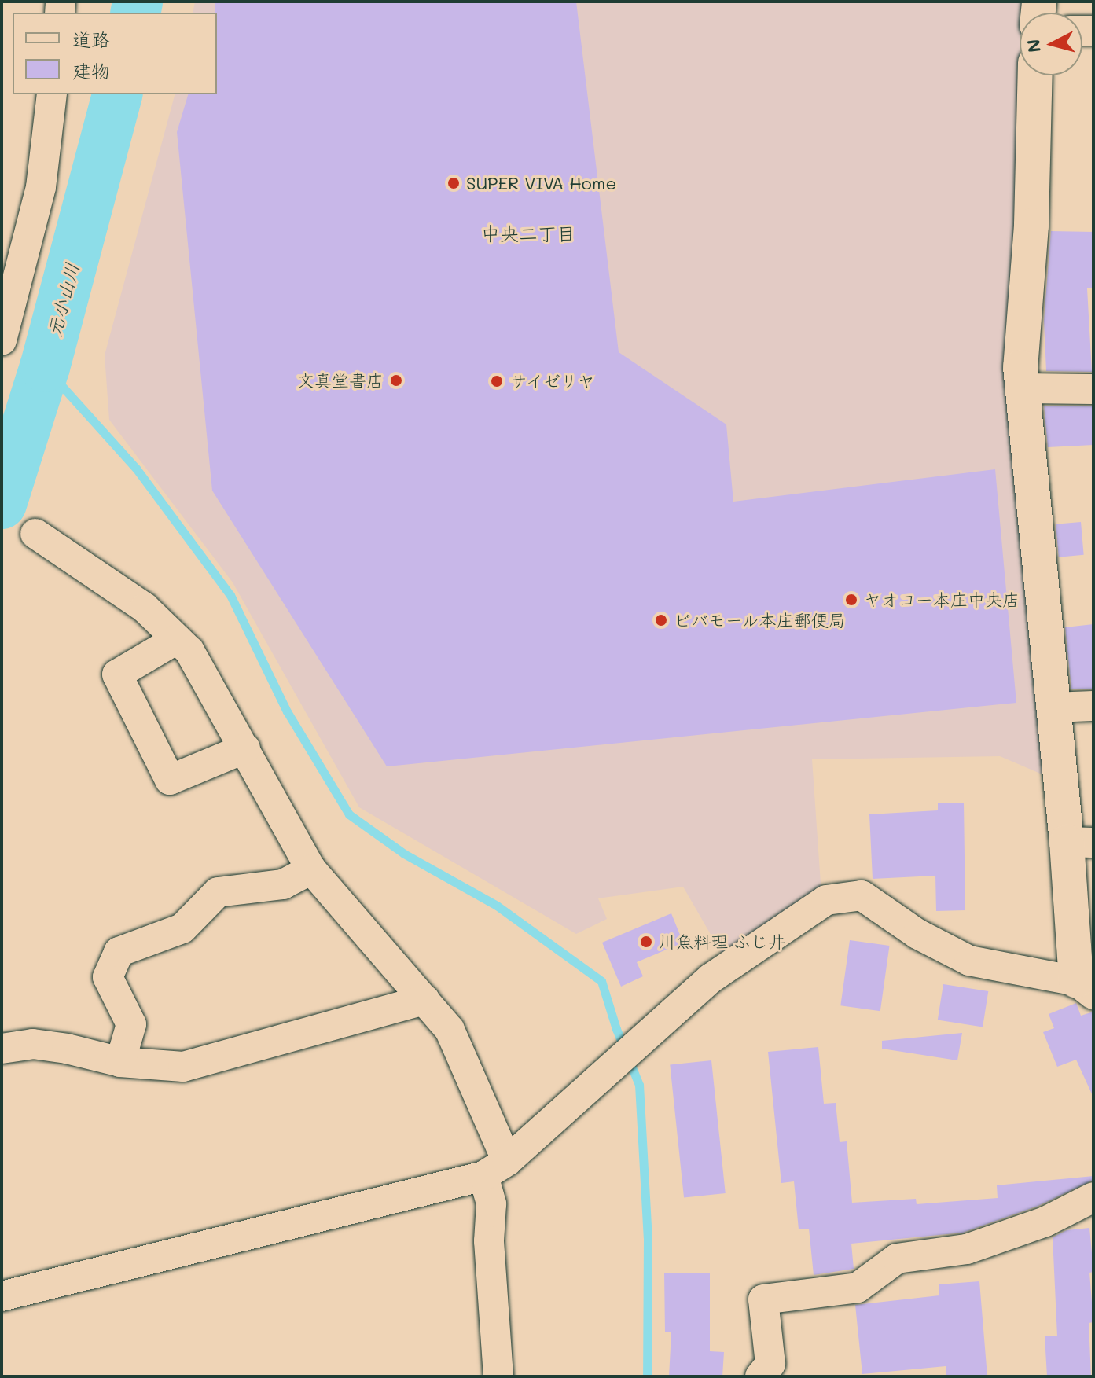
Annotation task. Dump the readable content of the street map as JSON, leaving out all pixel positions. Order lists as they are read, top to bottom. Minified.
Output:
{"districts":["中央二丁目"],"water":["元小山川"],"places":["SUPER VIVA Home","文真堂書店","サイゼリヤ","ヤオコー本庄中央店","ビバモール本庄郵便局","川魚料理 ふじ井"],"legend":["道路","建物"],"north":"left"}
